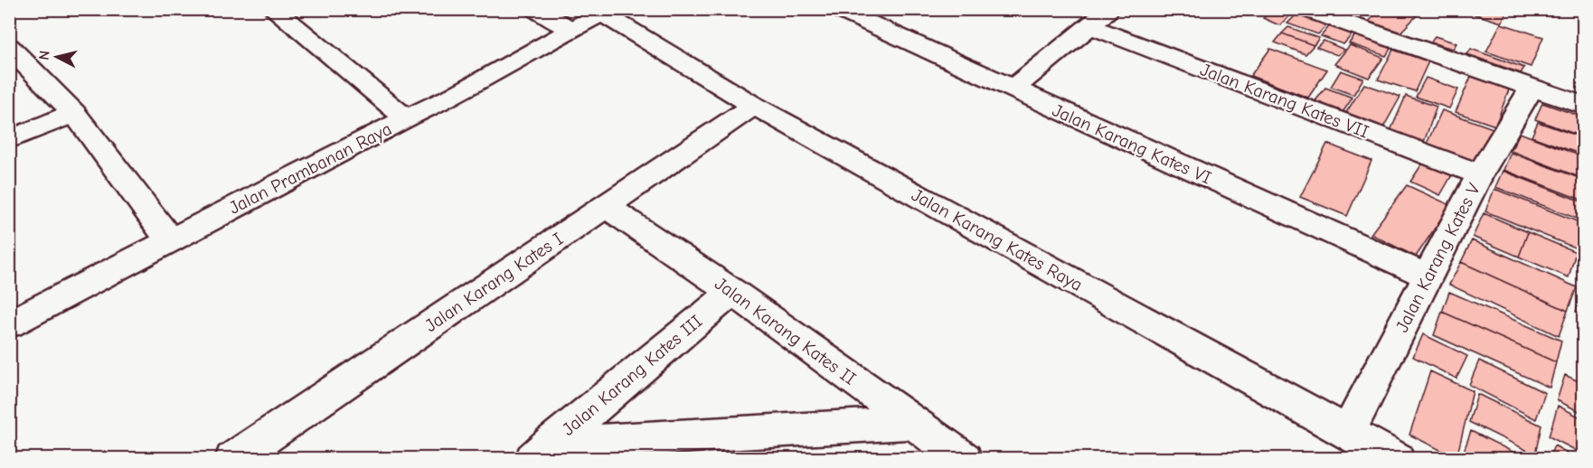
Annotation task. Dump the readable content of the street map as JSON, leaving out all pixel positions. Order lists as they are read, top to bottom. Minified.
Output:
{"streets":{"street":["Jalan Karang Kates VII","Jalan Karang Kates VI","Jalan Prambanan Raya","Jalan Karang Kates Raya","Jalan Karang Kates V","Jalan Karang Kates I","Jalan Karang Kates II","Jalan Karang Kates III"]},"crossings":[["Jalan Karang Kates VII","Jalan Karang Kates V"],["Jalan Karang Kates VI","Jalan Karang Kates V"],["Jalan Prambanan Raya","Jalan Karang Kates Raya"],["Jalan Karang Kates Raya","Jalan Karang Kates V"],["Jalan Karang Kates Raya","Jalan Karang Kates I"],["Jalan Karang Kates I","Jalan Karang Kates II"],["Jalan Karang Kates II","Jalan Karang Kates III"]],"north":"left"}
